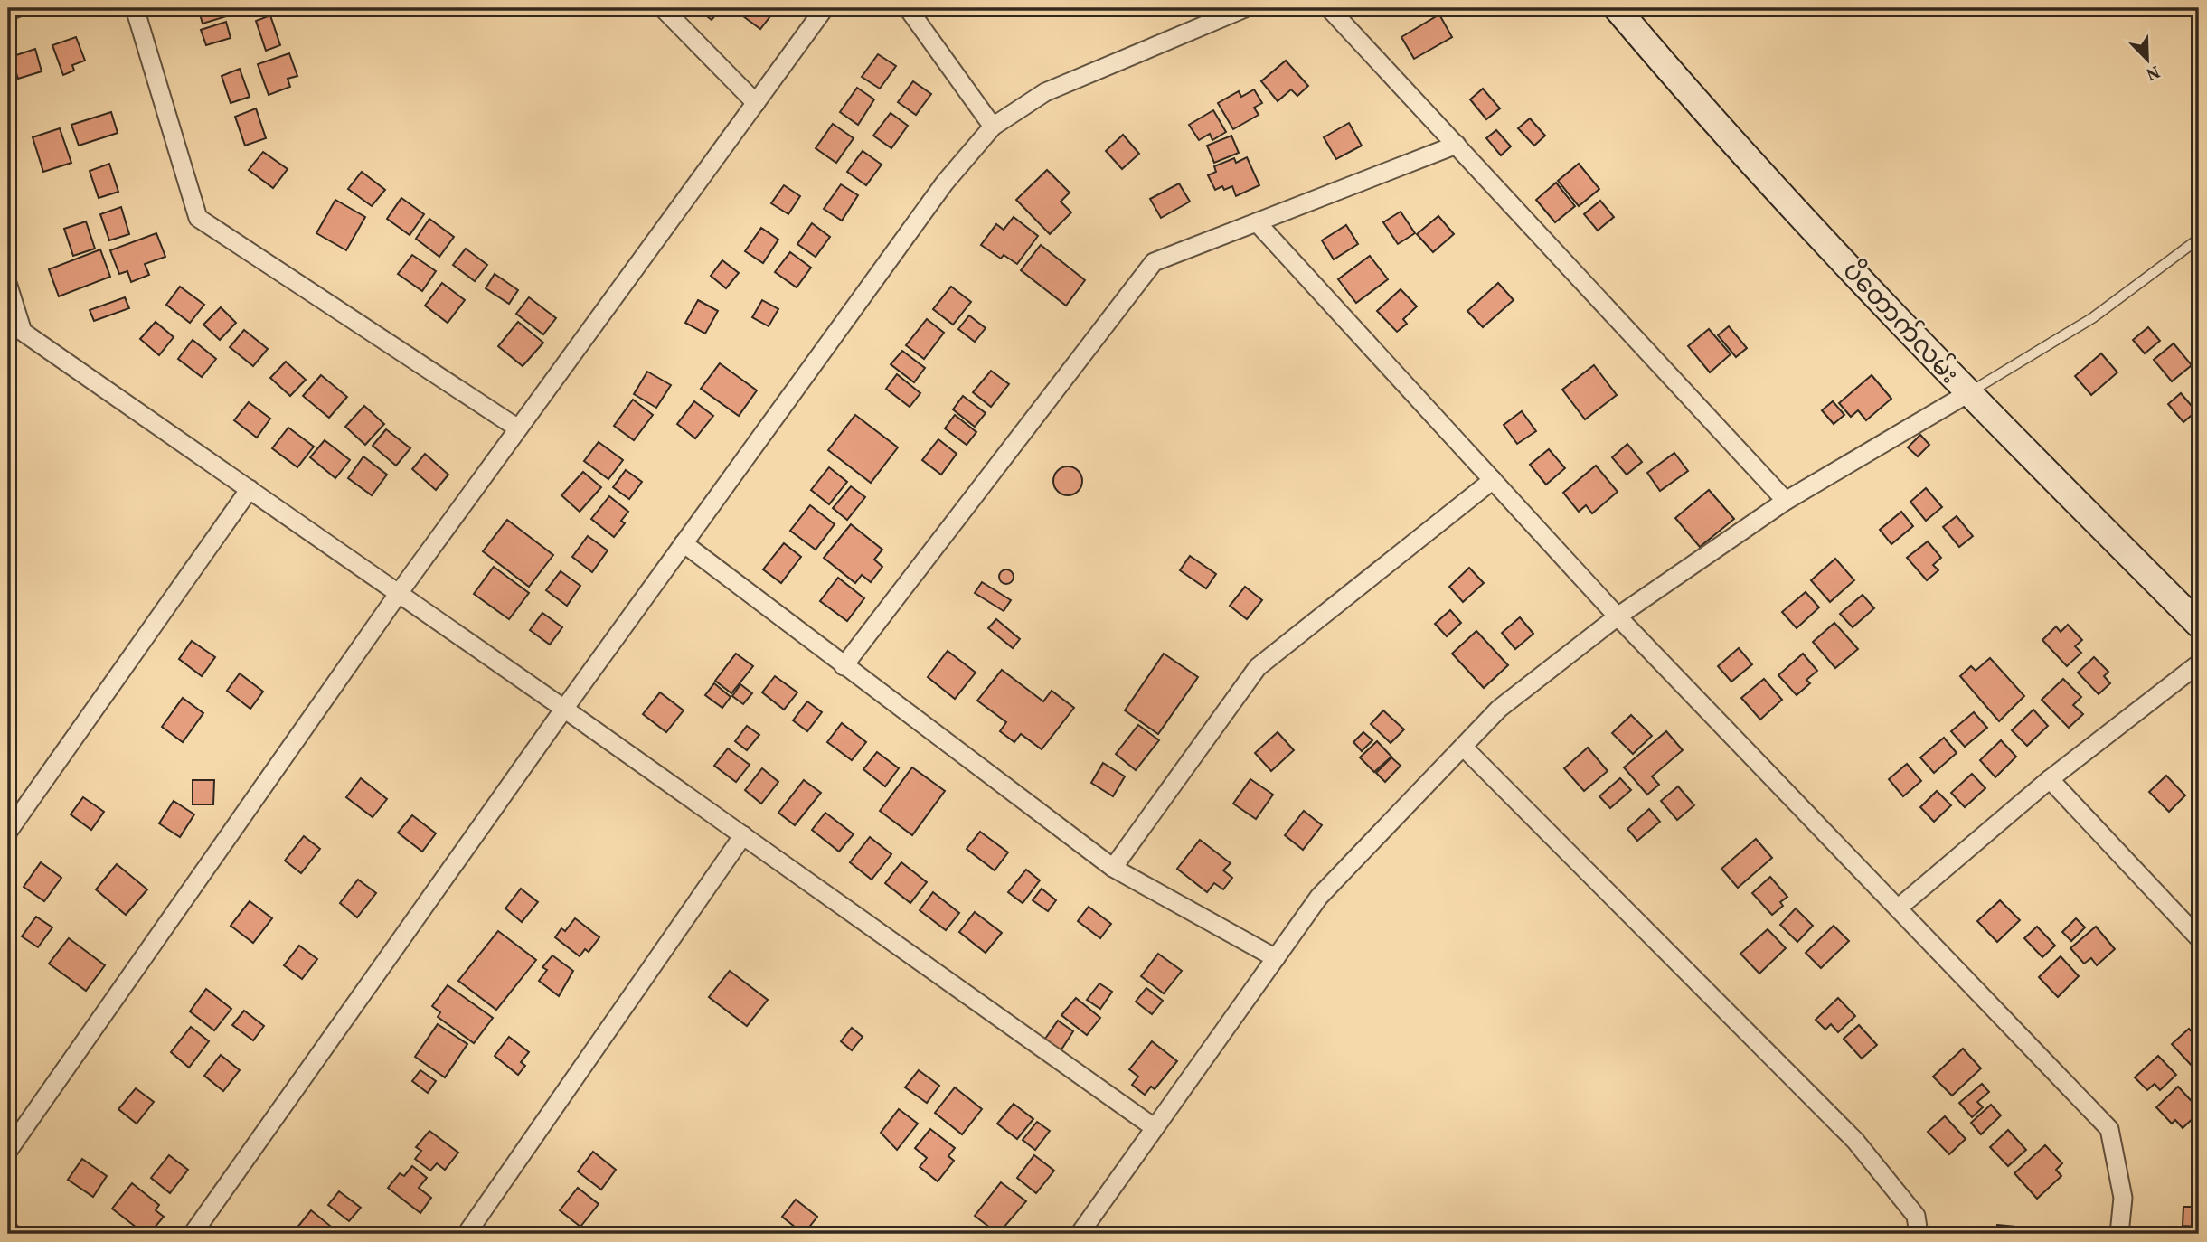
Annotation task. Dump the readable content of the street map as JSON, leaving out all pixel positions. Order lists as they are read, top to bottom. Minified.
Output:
{"streets":{"street":["ပိတောက်လမ်း"]},"north":"bottom right"}
